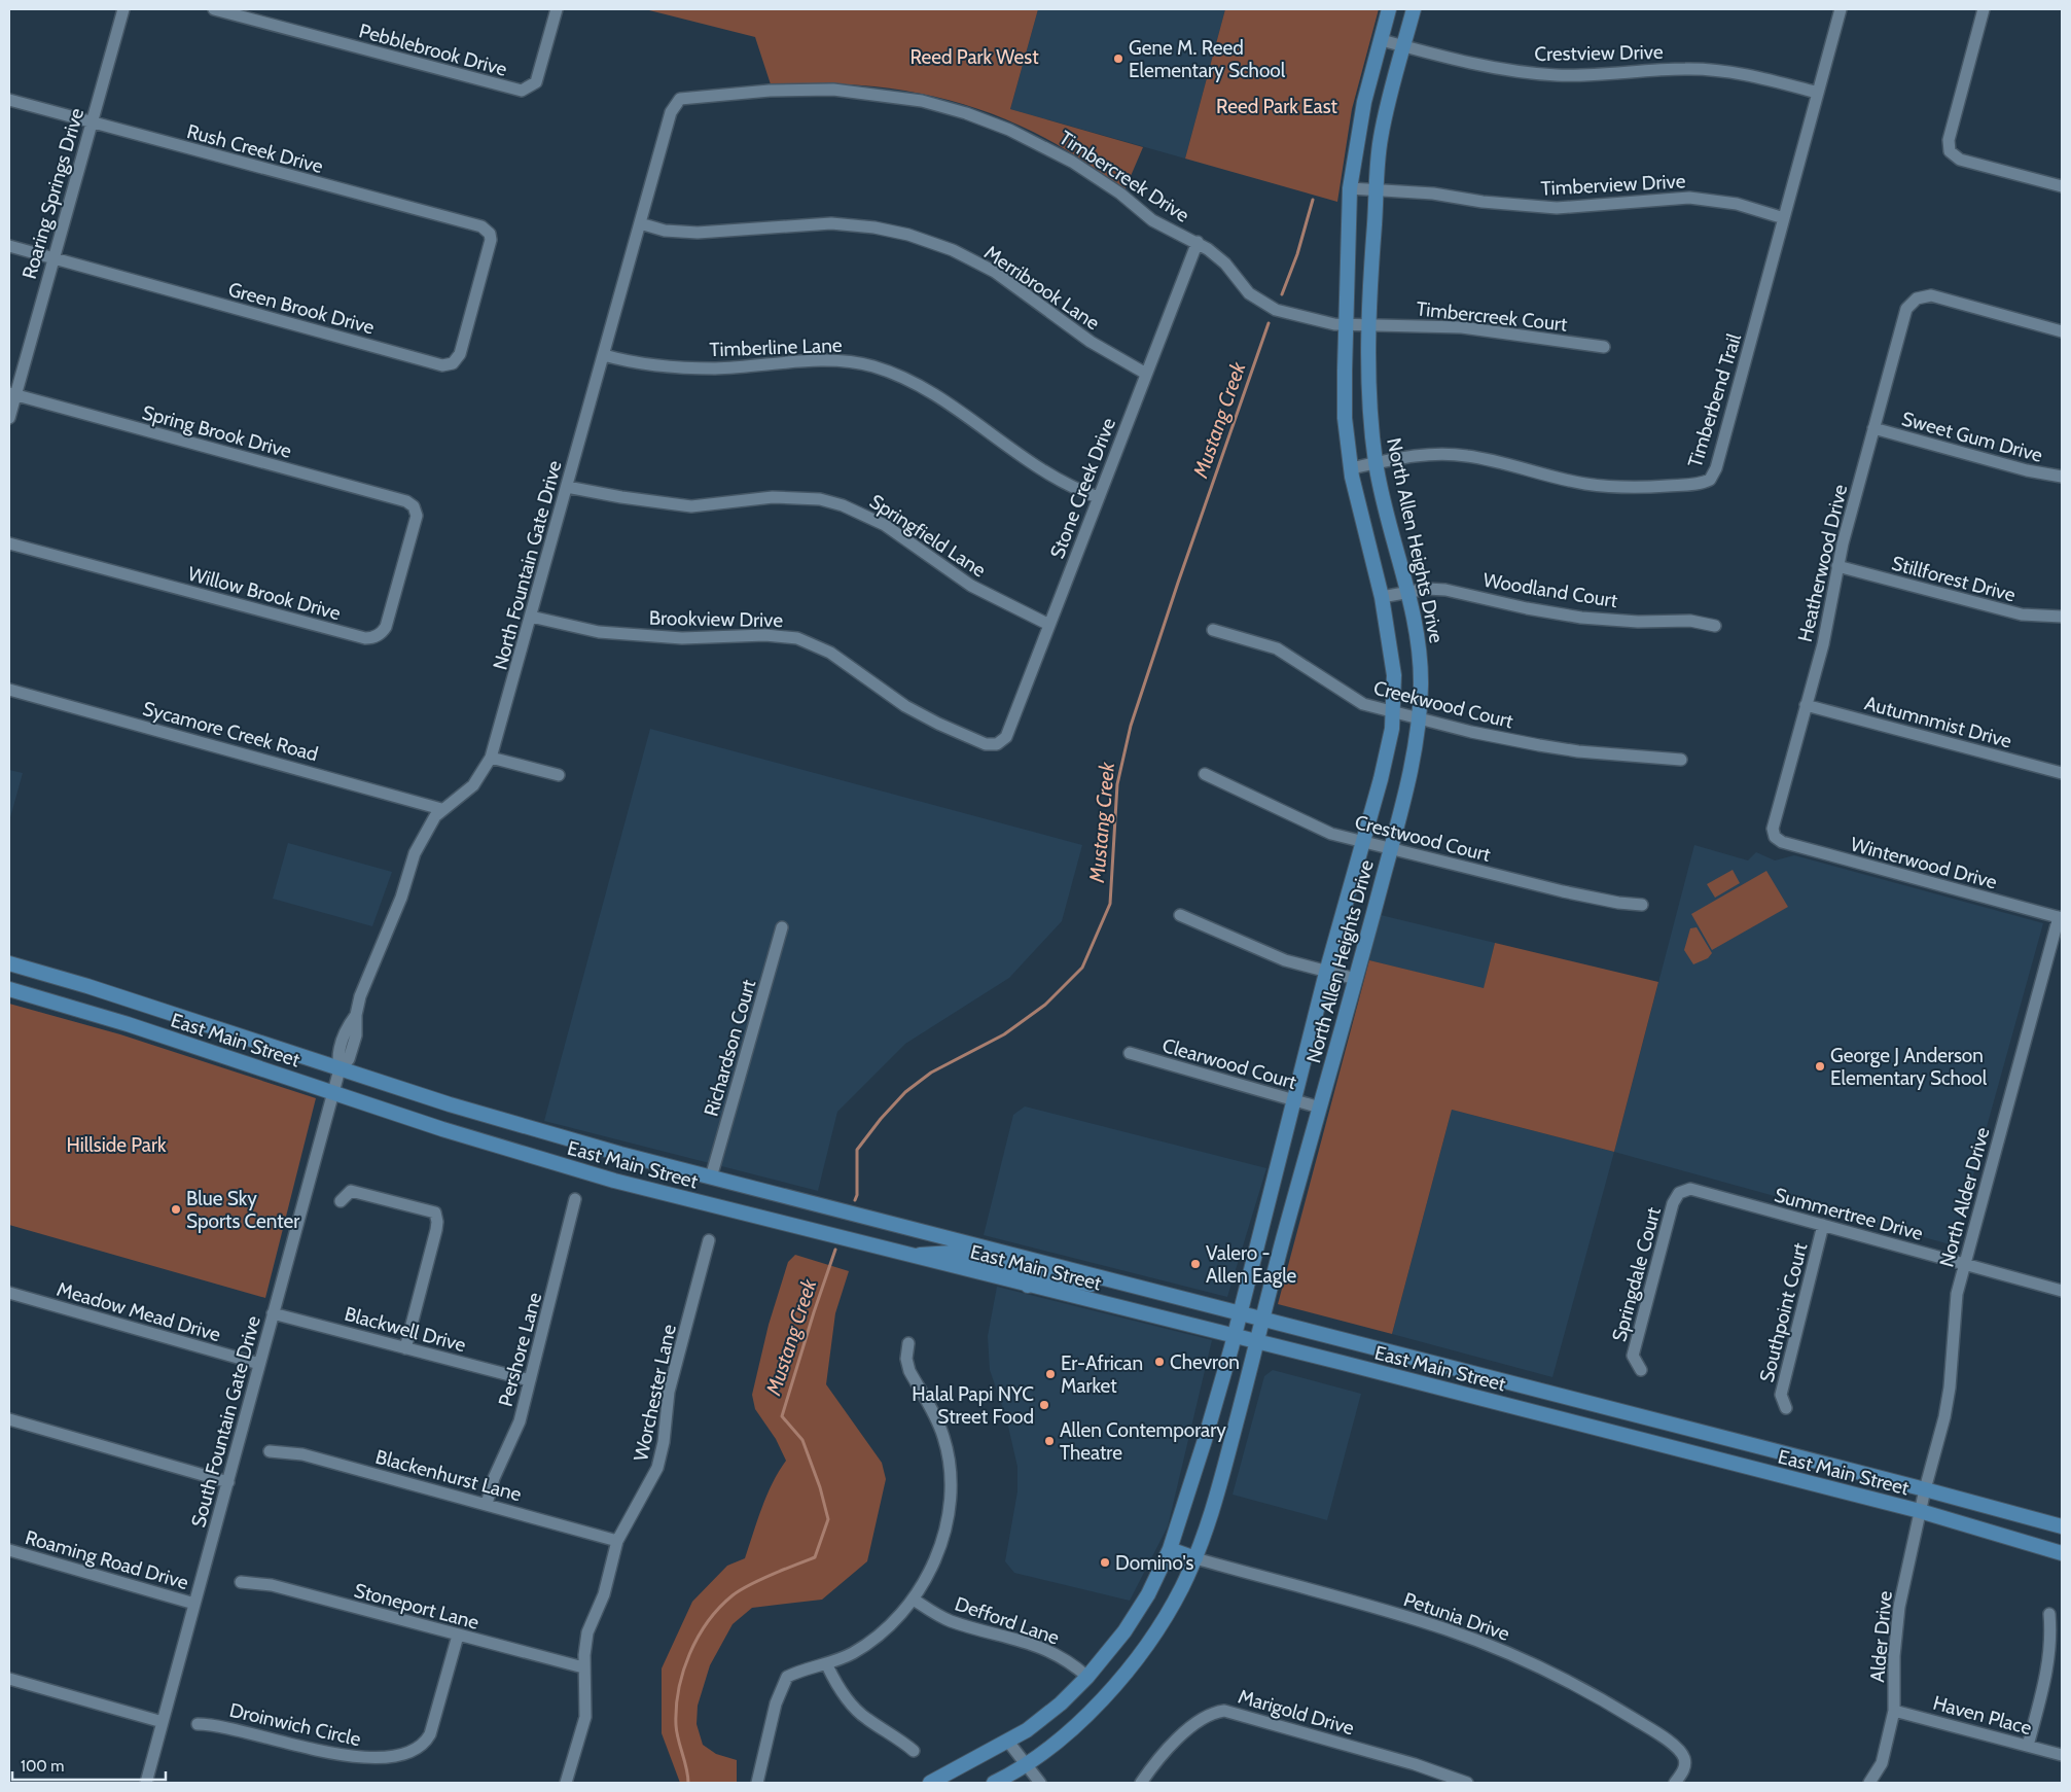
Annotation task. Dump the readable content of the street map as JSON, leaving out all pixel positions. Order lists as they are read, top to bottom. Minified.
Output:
{"streets":{"main road":["North Allen Heights Drive","East Main Street"],"street":["Pebblebrook Drive","Crestview Drive","Rush Creek Drive","Timbercreek Drive","Timberview Drive","Roaring Springs Drive","Merribrook Lane","Green Brook Drive","Timbercreek Court","Timberline Lane","Timberbend Trail","Spring Brook Drive","Sweet Gum Drive","Stone Creek Drive","Springfield Lane","Heatherwood Drive","North Fountain Gate Drive","Stillforest Drive","Woodland Court","Willow Brook Drive","Brookview Drive","Creekwood Court","Autumnmist Drive","Sycamore Creek Road","Crestwood Court","Winterwood Drive","Richardson Court","Clearwood Court","North Alder Drive","Summertree Drive","Springdale Court","Meadow Mead Drive","Southpoint Court","Blackwell Drive","Pershore Lane","Worchester Lane","South Fountain Gate Drive","Blackenhurst Lane","Roaming Road Drive","Stoneport Lane","Petunia Drive","Defford Lane","Alder Drive","Marigold Drive","Haven Place","Droinwich Circle"]},"crossings":[["Crestview Drive","Timberbend Trail"],["Crestview Drive","North Allen Heights Drive"],["Rush Creek Drive","Roaring Springs Drive"],["Rush Creek Drive","Green Brook Drive"],["Timbercreek Drive","Timbercreek Court"],["Timbercreek Drive","Stone Creek Drive"],["Timbercreek Drive","North Allen Heights Drive"],["Timbercreek Drive","North Fountain Gate Drive"],["Timberview Drive","Timberbend Trail"],["Timberview Drive","North Allen Heights Drive"],["Roaring Springs Drive","Green Brook Drive"],["Roaring Springs Drive","Spring Brook Drive"],["Merribrook Lane","Stone Creek Drive"],["Merribrook Lane","North Fountain Gate Drive"],["Timbercreek Court","North Allen Heights Drive"],["Timberline Lane","Stone Creek Drive"],["Timberline Lane","North Fountain Gate Drive"],["Timberbend Trail","North Allen Heights Drive"],["Spring Brook Drive","Willow Brook Drive"],["Sweet Gum Drive","Heatherwood Drive"],["Stone Creek Drive","Springfield Lane"],["Stone Creek Drive","Brookview Drive"],["Springfield Lane","North Fountain Gate Drive"],["North Allen Heights Drive","Woodland Court"],["North Allen Heights Drive","Creekwood Court"],["North Allen Heights Drive","Crestwood Court"],["North Allen Heights Drive","East Main Street"],["North Allen Heights Drive","Clearwood Court"],["North Allen Heights Drive","Petunia Drive"],["North Allen Heights Drive","Defford Lane"],["Heatherwood Drive","Stillforest Drive"],["Heatherwood Drive","Autumnmist Drive"],["Heatherwood Drive","Winterwood Drive"],["North Fountain Gate Drive","Brookview Drive"],["North Fountain Gate Drive","Sycamore Creek Road"],["North Fountain Gate Drive","East Main Street"],["North Fountain Gate Drive","South Fountain Gate Drive"],["Winterwood Drive","North Alder Drive"],["East Main Street","Richardson Court"],["East Main Street","North Alder Drive"],["East Main Street","South Fountain Gate Drive"],["East Main Street","Alder Drive"],["North Alder Drive","Summertree Drive"],["North Alder Drive","Alder Drive"],["Summertree Drive","Springdale Court"],["Summertree Drive","Southpoint Court"],["Meadow Mead Drive","South Fountain Gate Drive"],["Blackwell Drive","Pershore Lane"],["Blackwell Drive","South Fountain Gate Drive"],["Pershore Lane","Blackenhurst Lane"],["Worchester Lane","Blackenhurst Lane"],["Worchester Lane","Stoneport Lane"],["South Fountain Gate Drive","Roaming Road Drive"],["Stoneport Lane","Droinwich Circle"],["Alder Drive","Haven Place"]],"water":["Mustang Creek"],"parks":["Reed Park West","Reed Park East","Hillside Park"],"places":["Gene M. Reed Elementary School","George J Anderson Elementary School","Blue Sky Sports Center","Valero - Allen Eagle","Chevron","Er-African Market","Halal Papi NYC Street Food","Allen Contemporary Theatre","Domino's"],"scale_bar":"100 m"}
